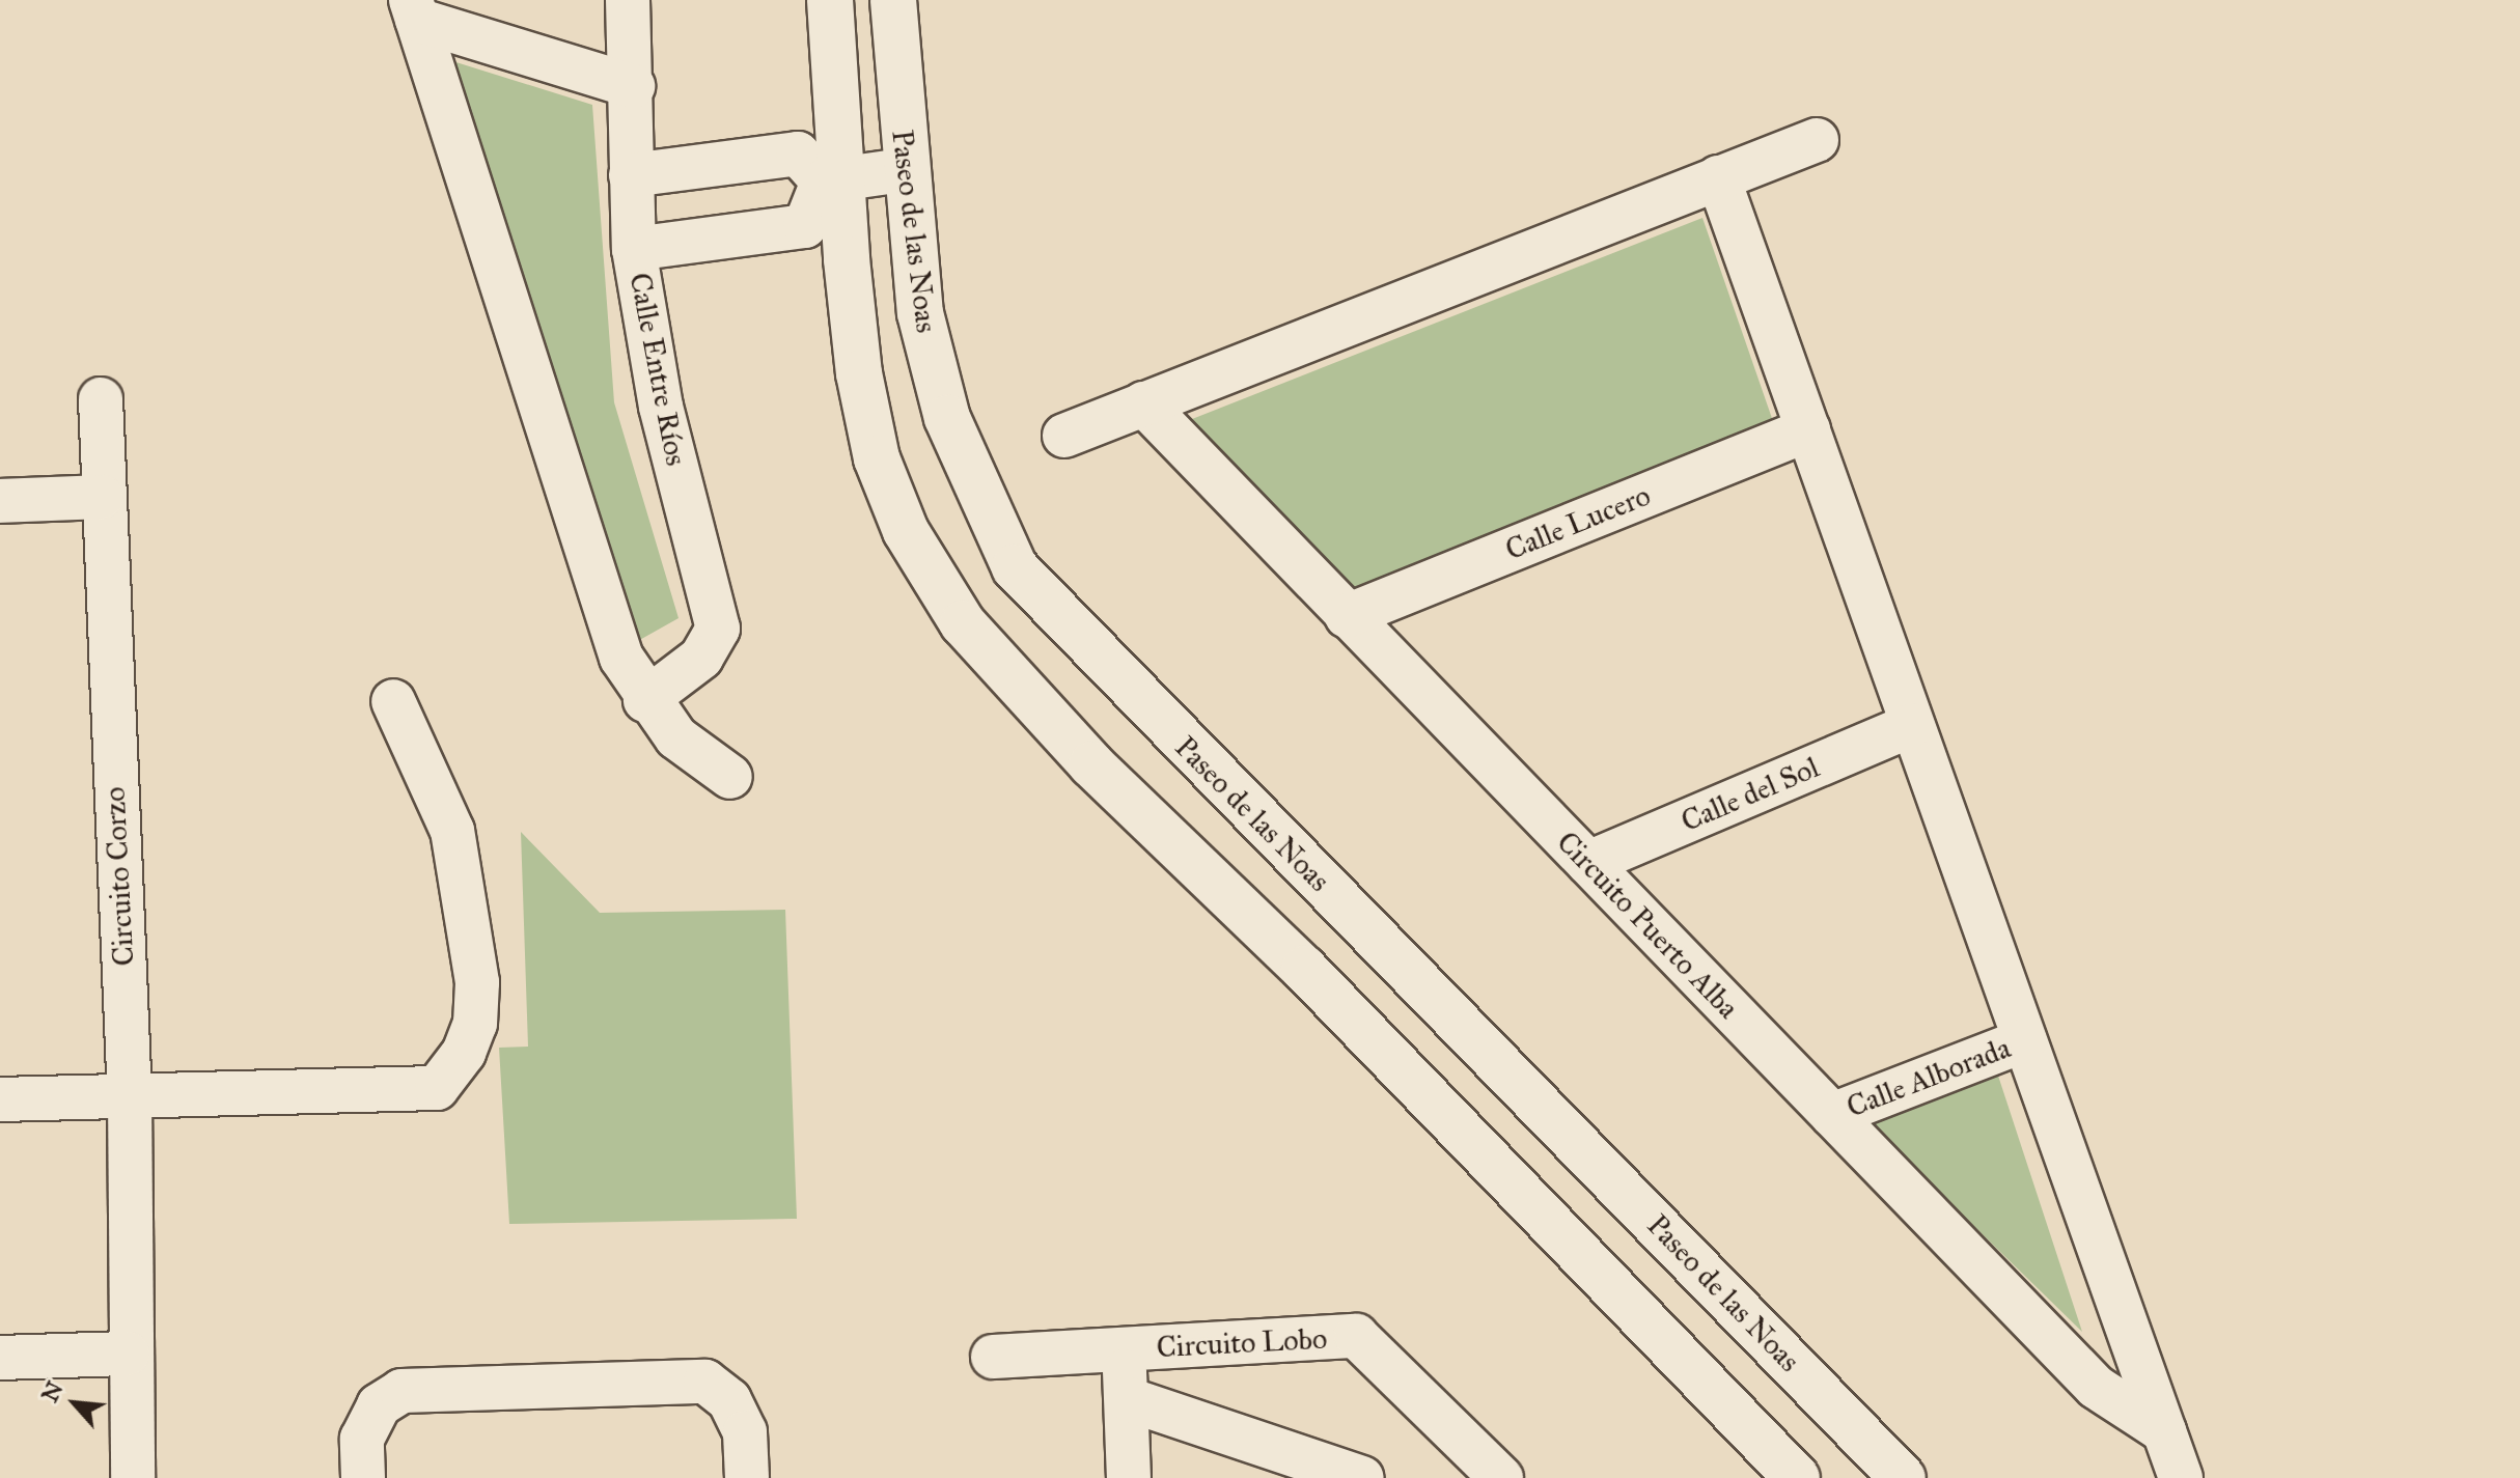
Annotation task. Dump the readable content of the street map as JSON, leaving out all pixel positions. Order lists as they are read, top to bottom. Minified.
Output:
{"streets":{"street":["Paseo de las Noas","Calle Entre Ríos","Calle Lucero","Calle del Sol","Circuito Corzo","Circuito Puerto Alba","Calle Alborada","Circuito Lobo"]},"crossings":[["Calle Lucero","Circuito Puerto Alba"],["Calle del Sol","Circuito Puerto Alba"],["Circuito Puerto Alba","Calle Alborada"]],"north":"top left"}
